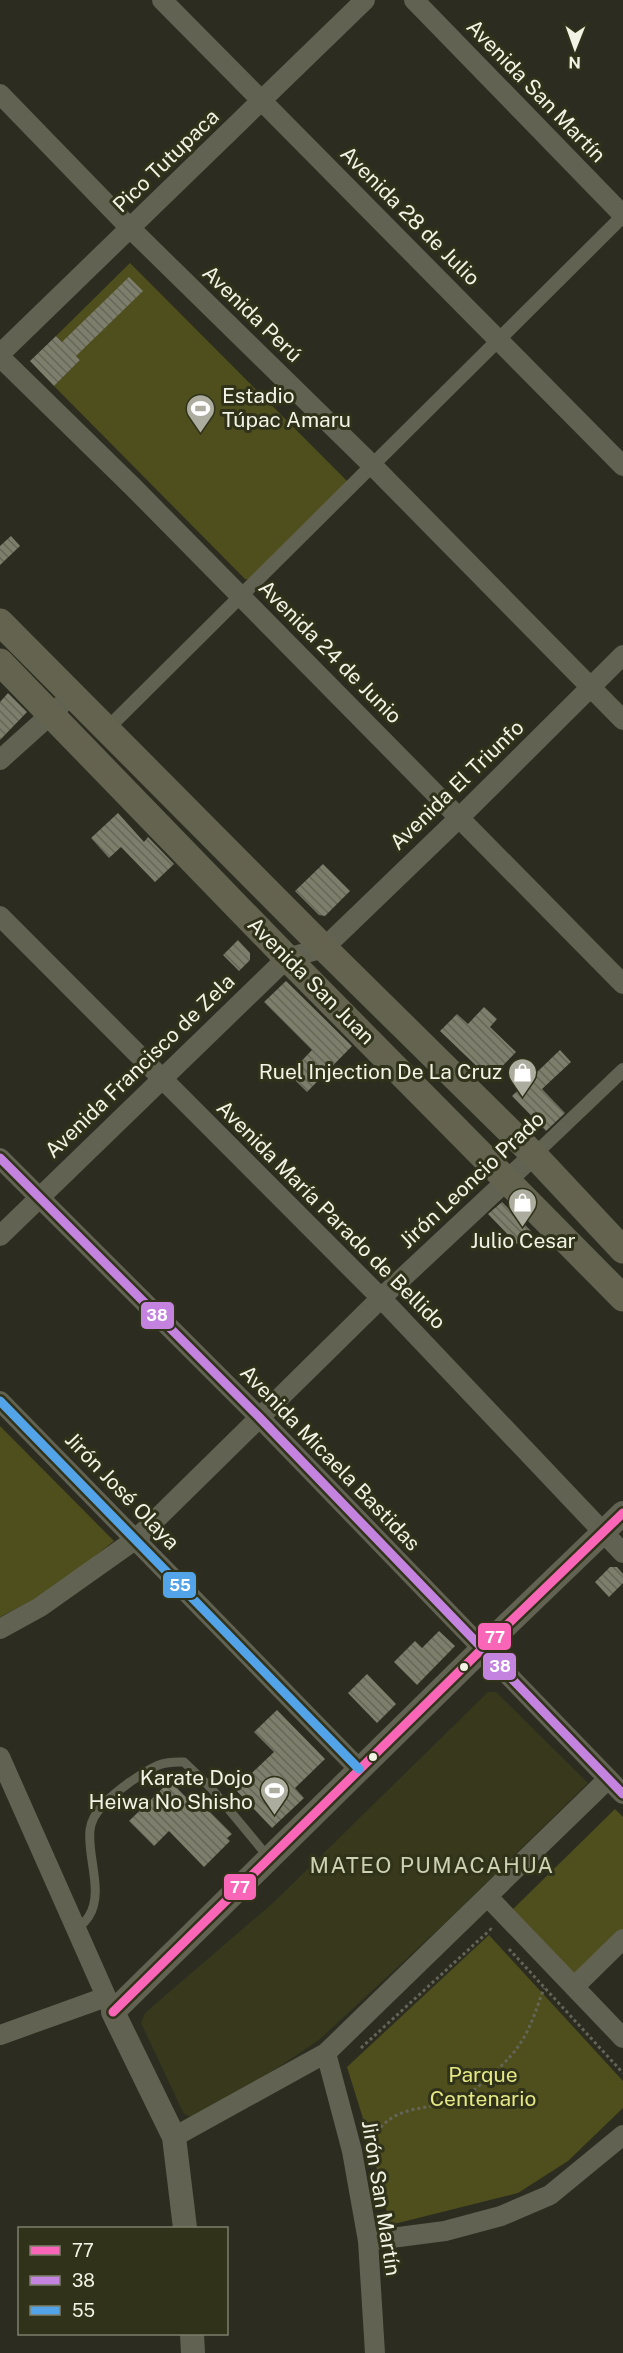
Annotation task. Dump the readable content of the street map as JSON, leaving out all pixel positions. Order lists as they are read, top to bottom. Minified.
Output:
{"streets":{"main road":["Avenida San Juan"],"street":["Avenida San Martín","Pico Tutupaca","Avenida 28 de Julio","Avenida Perú","Avenida 24 de Junio","Avenida El Triunfo","Avenida Francisco de Zela","Jirón Leoncio Prado","Avenida María Parado de Bellido","Avenida Micaela Bastidas","Jirón José Olaya","Jirón San Martín"]},"crossings":[["Pico Tutupaca","Avenida 28 de Julio"],["Pico Tutupaca","Avenida Perú"],["Pico Tutupaca","Avenida 24 de Junio"],["Avenida Perú","Avenida El Triunfo"],["Avenida 24 de Junio","Avenida El Triunfo"],["Avenida El Triunfo","Avenida San Juan"],["Avenida El Triunfo","Avenida Francisco de Zela"],["Avenida San Juan","Avenida Francisco de Zela"],["Avenida San Juan","Jirón Leoncio Prado"],["Avenida Francisco de Zela","Avenida María Parado de Bellido"],["Avenida Francisco de Zela","Avenida Micaela Bastidas"],["Jirón Leoncio Prado","Avenida María Parado de Bellido"],["Jirón Leoncio Prado","Avenida Micaela Bastidas"],["Jirón Leoncio Prado","Jirón José Olaya"]],"districts":["MATEO PUMACAHUA"],"parks":["Parque Centenario"],"places":{"sports":["Estadio Túpac Amaru","Karate Dojo Heiwa No Shisho"],"shop":["Ruel Injection De La Cruz","Julio Cesar"]},"lines":["transit line 38","transit line 55","transit line 77"],"legend":["77","38","55"],"north":"bottom"}
